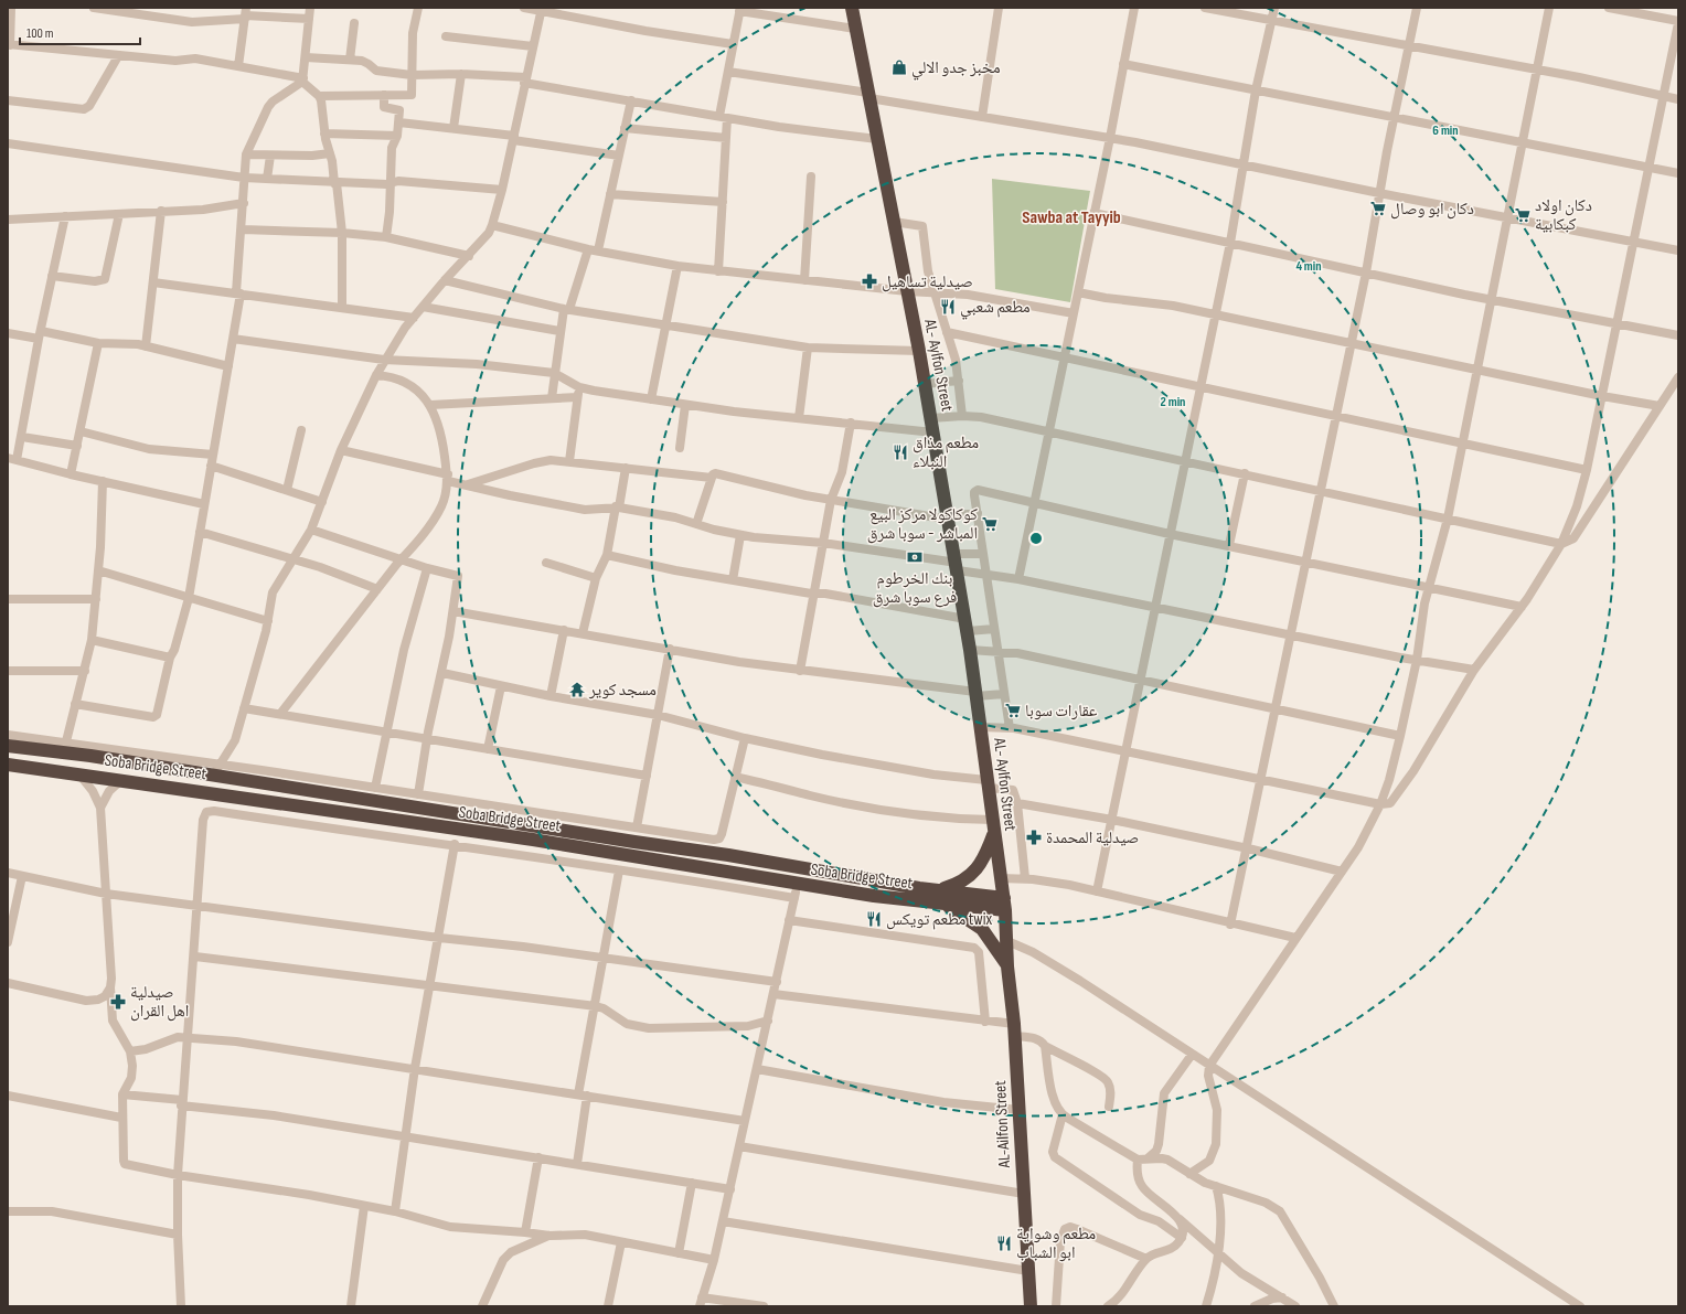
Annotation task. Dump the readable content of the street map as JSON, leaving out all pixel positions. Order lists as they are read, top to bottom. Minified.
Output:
{"streets":{"highway":["AL- Aylfon Street","Soba Bridge Street","AL-Ailfon Street"]},"crossings":[["AL- Aylfon Street","Soba Bridge Street"],["AL- Aylfon Street","AL-Ailfon Street"]],"districts":["Sawba at Tayyib"],"places":{"shop":["مخبز جدو الالي"],"supermarket":["دكان ابو وصال","دكان اولاد كبكابية","كوكاكولا مركز البيع المباشر - سوبا شرق","عقارات سوبا"],"pharmacy":["صيدلية تساهيل","صيدلية المحمدة","صيدلية اهل القران"],"restaurant":["مطعم شعبي","مطعم مذاق النبلاء","مطعم تويكس twix","مطعم وشواية ابو الشباب"],"bank":["بنك الخرطوم فرع سوبا شرق"],"temple":["مسجد كوير"]},"scale_bar":"100 m","rings":["6 min","4 min","2 min"]}
